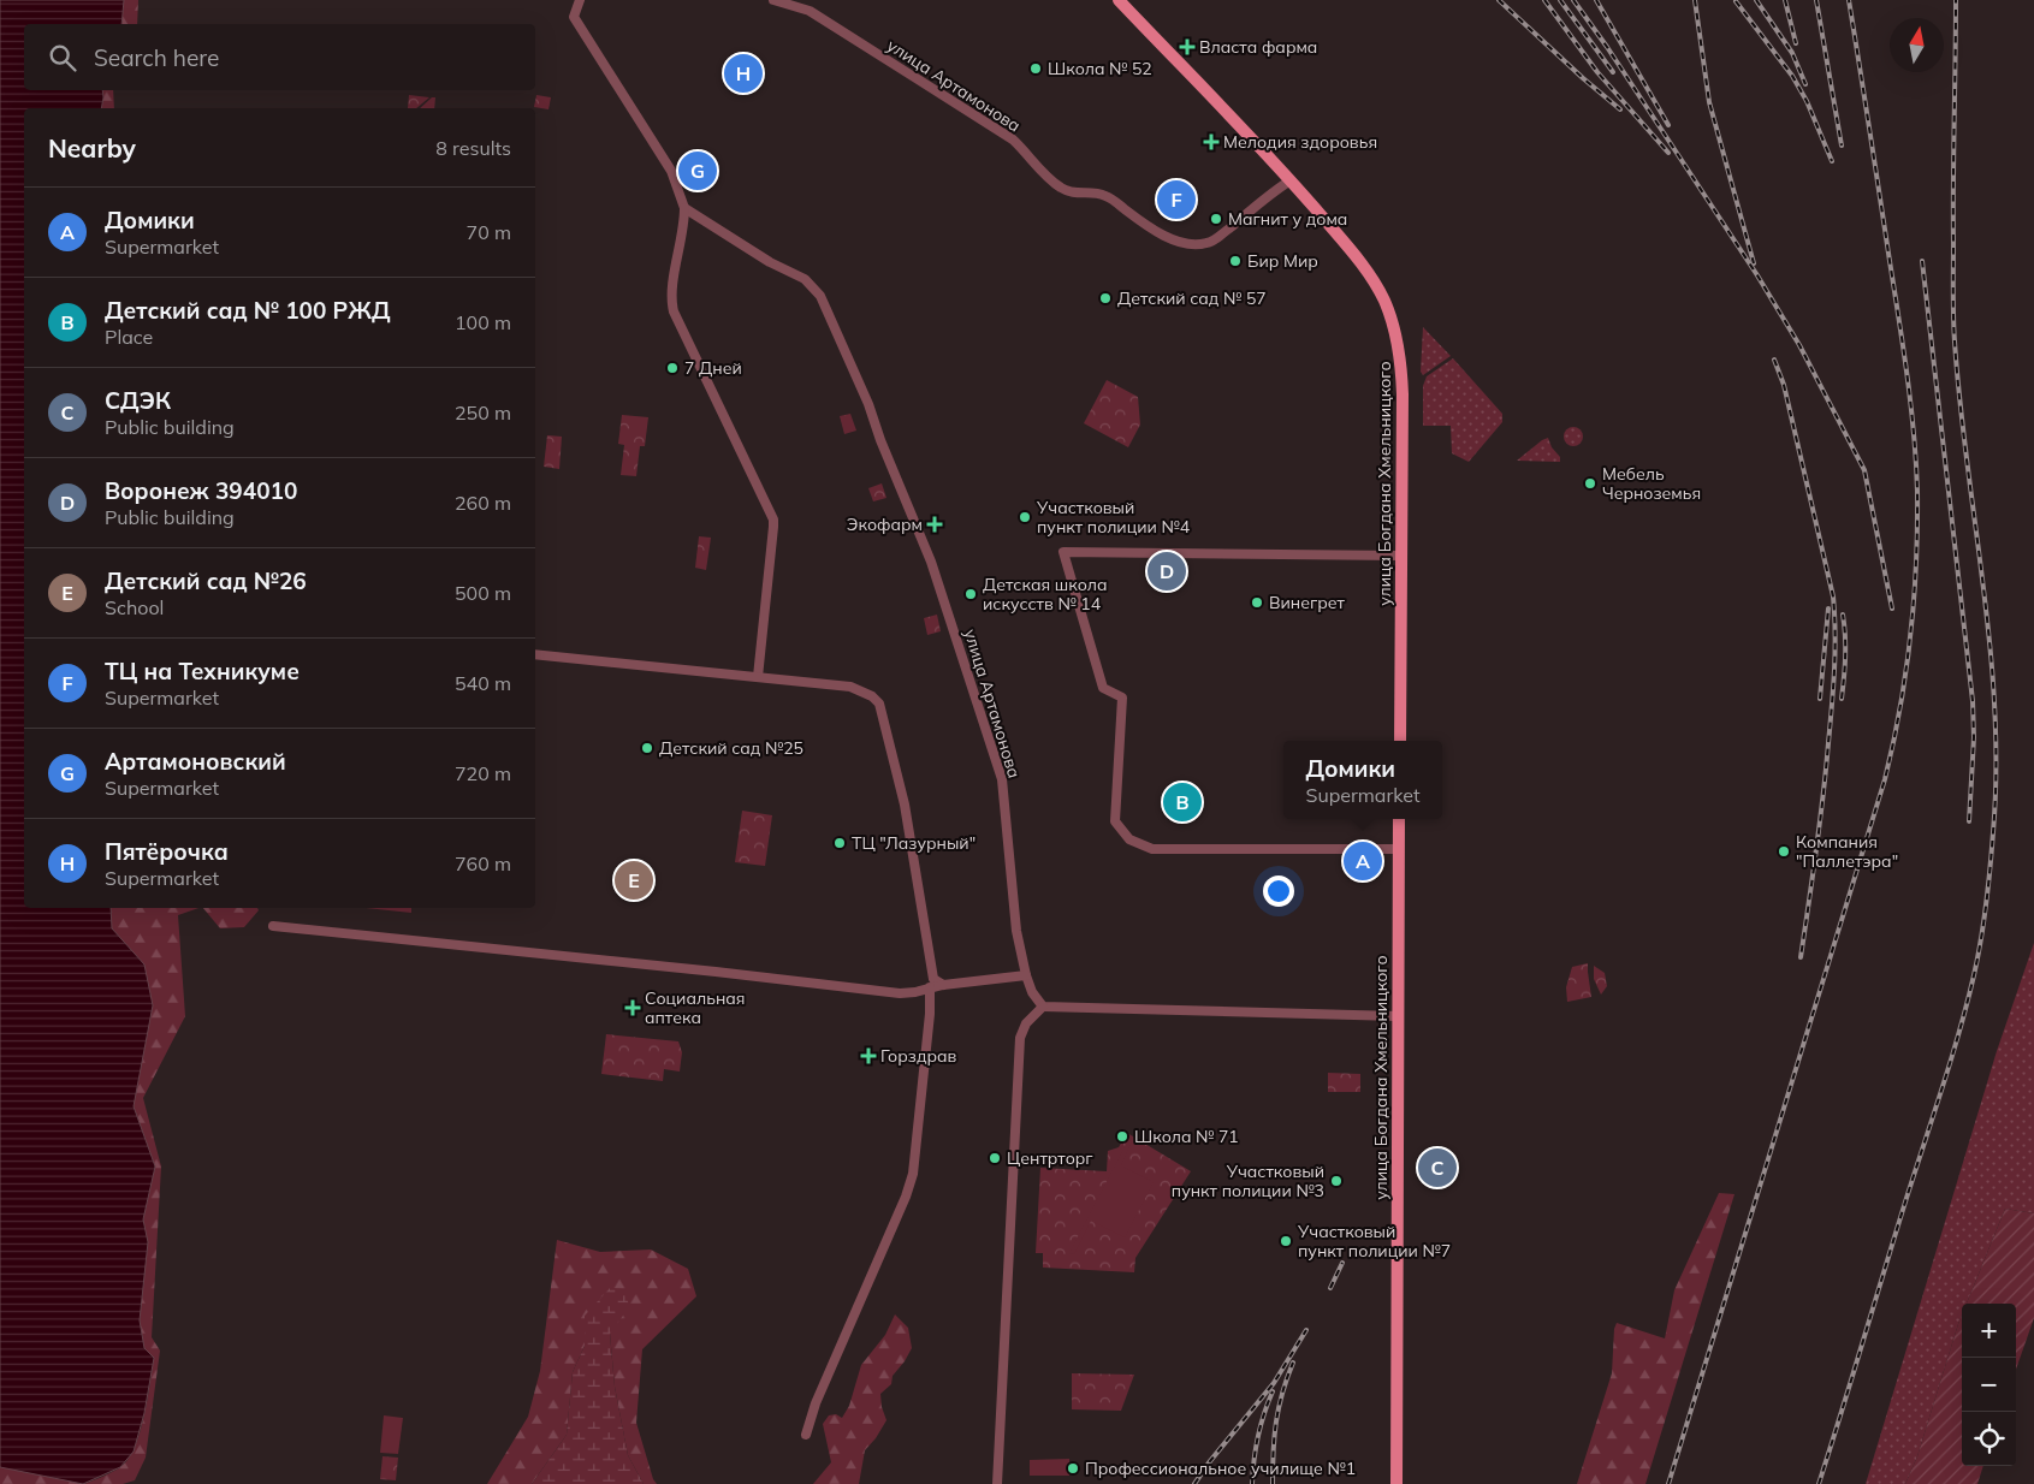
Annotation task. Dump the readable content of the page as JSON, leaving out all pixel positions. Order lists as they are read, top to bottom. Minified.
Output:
{"streets":{"main road":["улица Богдана Хмельницкого"],"street":["улица Артамонова"]},"crossings":[["улица Артамонова","улица Богдана Хмельницкого"]],"places":{"health":["Власта фарма","Мелодия здоровья","Экофарм","Социальная аптека","Горздрав"],"other":["Школа № 52","Магнит у дома","Бир Мир","Детский сад № 57","7 Дней","Мебель Черноземья","Участковый пункт полиции №4","Детская школа искусств № 14","Винегрет","Детский сад №25","ТЦ \"Лазурный\"","Компания \"Паллетэра\"","Школа № 71","Центрторг","Участковый пункт полиции №3","Участковый пункт полиции №7","Профессиональное училище №1"]},"north":"top","page":{"search":"Search here","pins":["H","G","F","D","B","A","E","C"],"heading":["Nearby","8 results"],"list":[{"mark":"A","name":"Домики","note":"Supermarket","value":"70 m"},{"mark":"B","name":"Детский сад № 100 РЖД","note":"Place","value":"100 m"},{"mark":"C","name":"СДЭК","note":"Public building","value":"250 m"},{"mark":"D","name":"Воронеж 394010","note":"Public building","value":"260 m"},{"mark":"E","name":"Детский сад №26","note":"School","value":"500 m"},{"mark":"F","name":"ТЦ на Техникуме","note":"Supermarket","value":"540 m"},{"mark":"G","name":"Артамоновский","note":"Supermarket","value":"720 m"},{"mark":"H","name":"Пятёрочка","note":"Supermarket","value":"760 m"}],"popup":["Домики","Supermarket"],"map_buttons":["+","−"]}}
